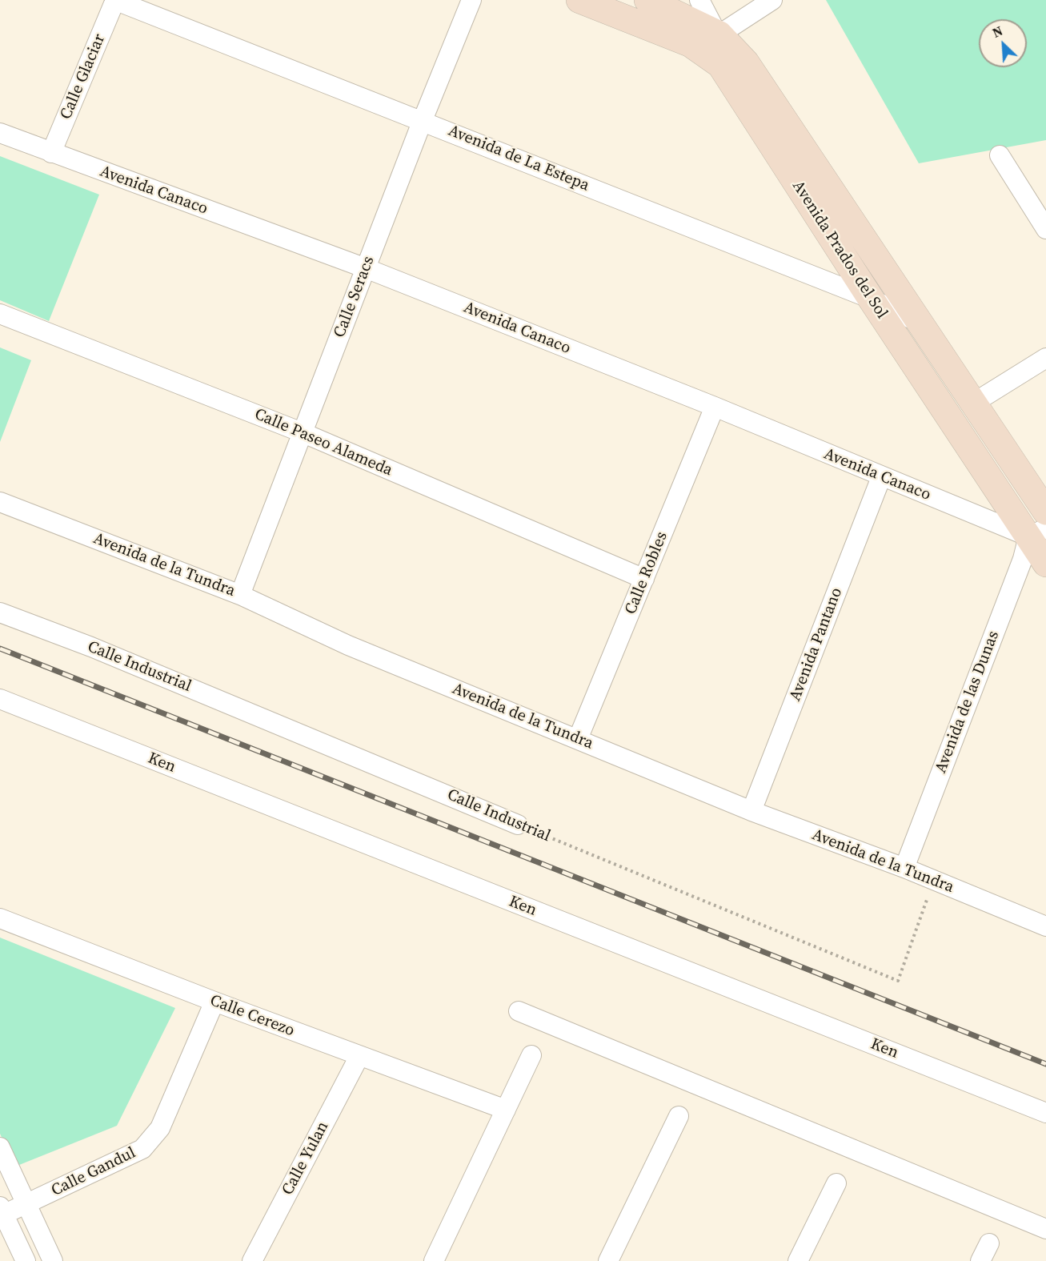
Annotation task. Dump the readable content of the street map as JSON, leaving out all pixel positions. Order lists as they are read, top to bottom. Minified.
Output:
{"streets":{"street":["Calle Glaciar","Avenida de La Estepa","Avenida Canaco","Avenida Prados del Sol","Calle Seracs","Calle Paseo Alameda","Avenida de la Tundra","Calle Robles","Avenida Pantano","Calle Industrial","Avenida de las Dunas","Ken","Calle Cerezo","Calle Yulan","Calle Gandul"]},"crossings":[["Calle Glaciar","Avenida de La Estepa"],["Calle Glaciar","Avenida Canaco"],["Avenida de La Estepa","Avenida Prados del Sol"],["Avenida de La Estepa","Calle Seracs"],["Avenida Canaco","Avenida Prados del Sol"],["Avenida Canaco","Calle Seracs"],["Avenida Canaco","Calle Robles"],["Avenida Canaco","Avenida Pantano"],["Avenida Canaco","Avenida de las Dunas"],["Avenida Prados del Sol","Avenida de las Dunas"],["Calle Seracs","Calle Paseo Alameda"],["Calle Seracs","Avenida de la Tundra"],["Calle Paseo Alameda","Calle Robles"],["Avenida de la Tundra","Calle Robles"],["Avenida de la Tundra","Avenida Pantano"],["Avenida de la Tundra","Calle Industrial"],["Avenida de la Tundra","Avenida de las Dunas"],["Calle Cerezo","Calle Yulan"],["Calle Cerezo","Calle Gandul"]],"north":"top left"}
